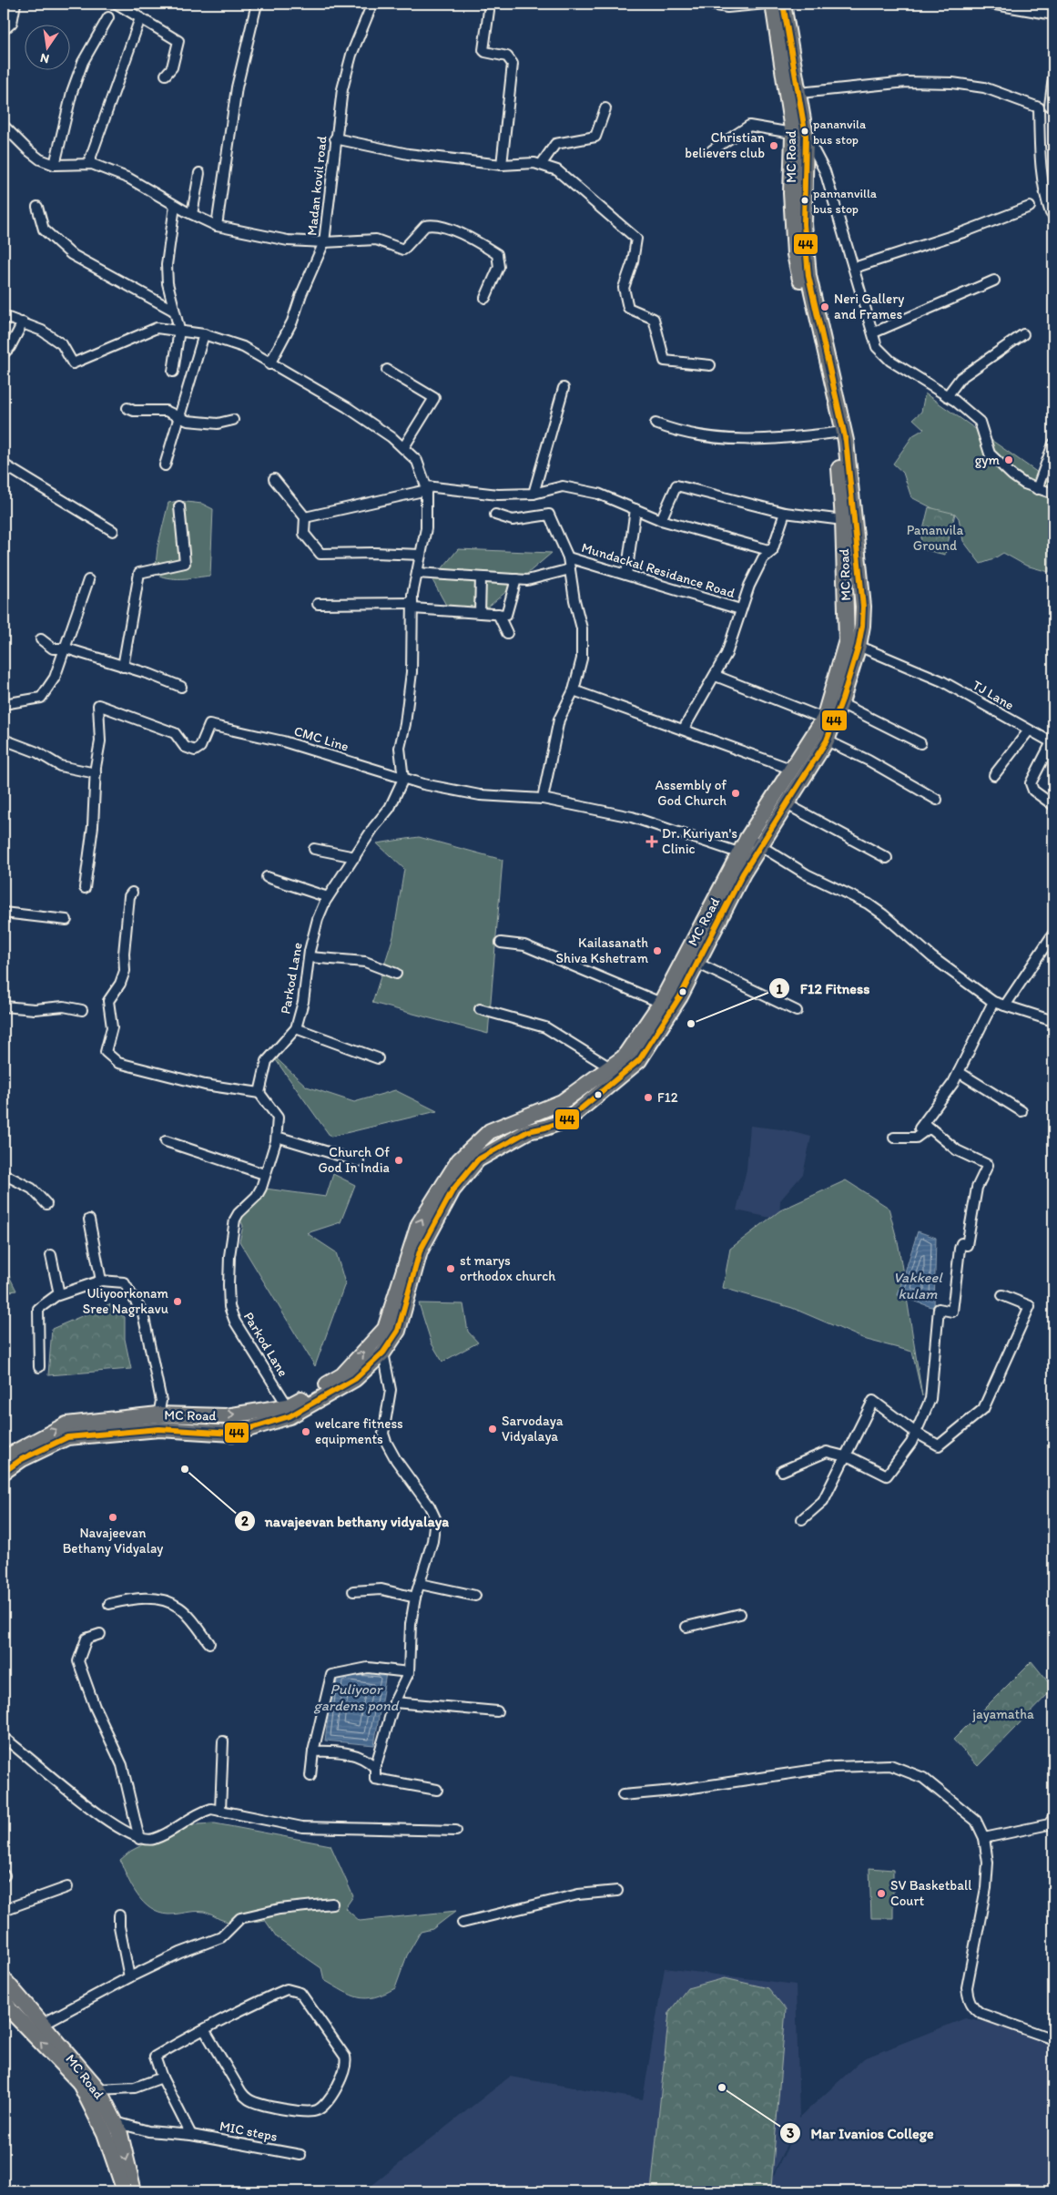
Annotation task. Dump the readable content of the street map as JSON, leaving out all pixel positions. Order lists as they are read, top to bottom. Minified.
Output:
{"streets":{"main road":["MC Road"],"street":["Madan kovil road","Mundackal Residance Road","TJ Lane","CMC Line","Parkod Lane","MIC steps"]},"crossings":[["MC Road","TJ Lane"],["MC Road","CMC Line"],["MC Road","Parkod Lane"],["MC Road","MIC steps"],["CMC Line","Parkod Lane"]],"water":["Vakkeel kulam","Puliyoor gardens pond"],"parks":["Pananvila Ground","jayamatha"],"places":{"other":["pananvila bus stop","Christian believers club","pannanvilla bus stop","Neri Gallery and Frames","gym","Assembly of God Church","Kailasanath Shiva Kshetram","F12 Fitness","F12","Church Of God In India","st marys orthodox church","Uliyoorkonam Sree Nagrkavu","Sarvodaya Vidyalaya","welcare fitness equipments","navajeevan bethany vidyalaya","Navajeevan Bethany Vidyalay","SV Basketball Court","Mar Ivanios College"],"health":["Dr. Kuriyan's Clinic"]},"lines":["transit line 44"],"north":"bottom"}
